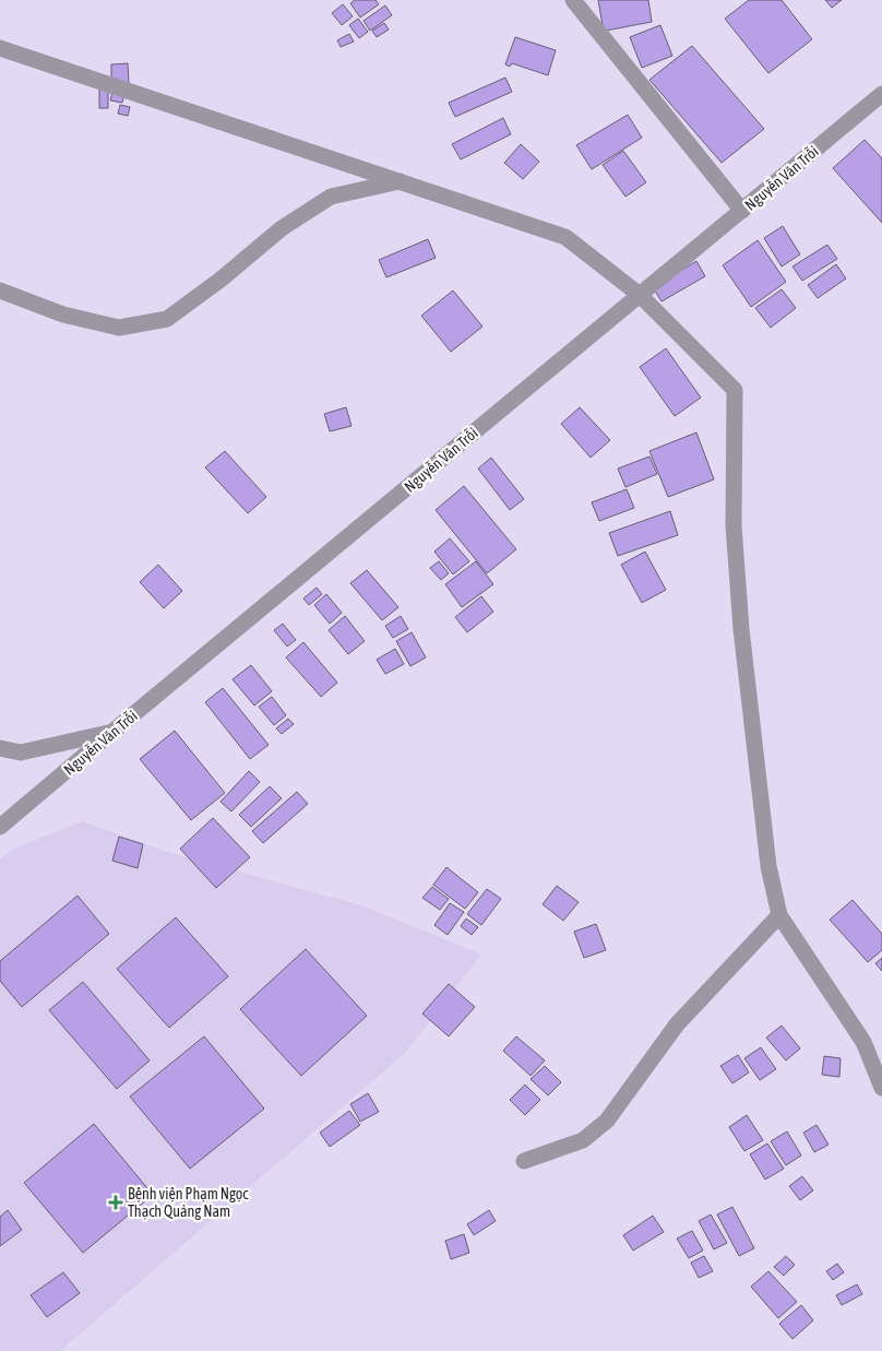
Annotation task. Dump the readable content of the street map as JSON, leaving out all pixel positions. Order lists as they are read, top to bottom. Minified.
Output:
{"streets":{"street":["Nguyễn Văn Trỗi"]},"places":{"health":["Bệnh viện Phạm Ngọc Thạch Quảng Nam"]}}
